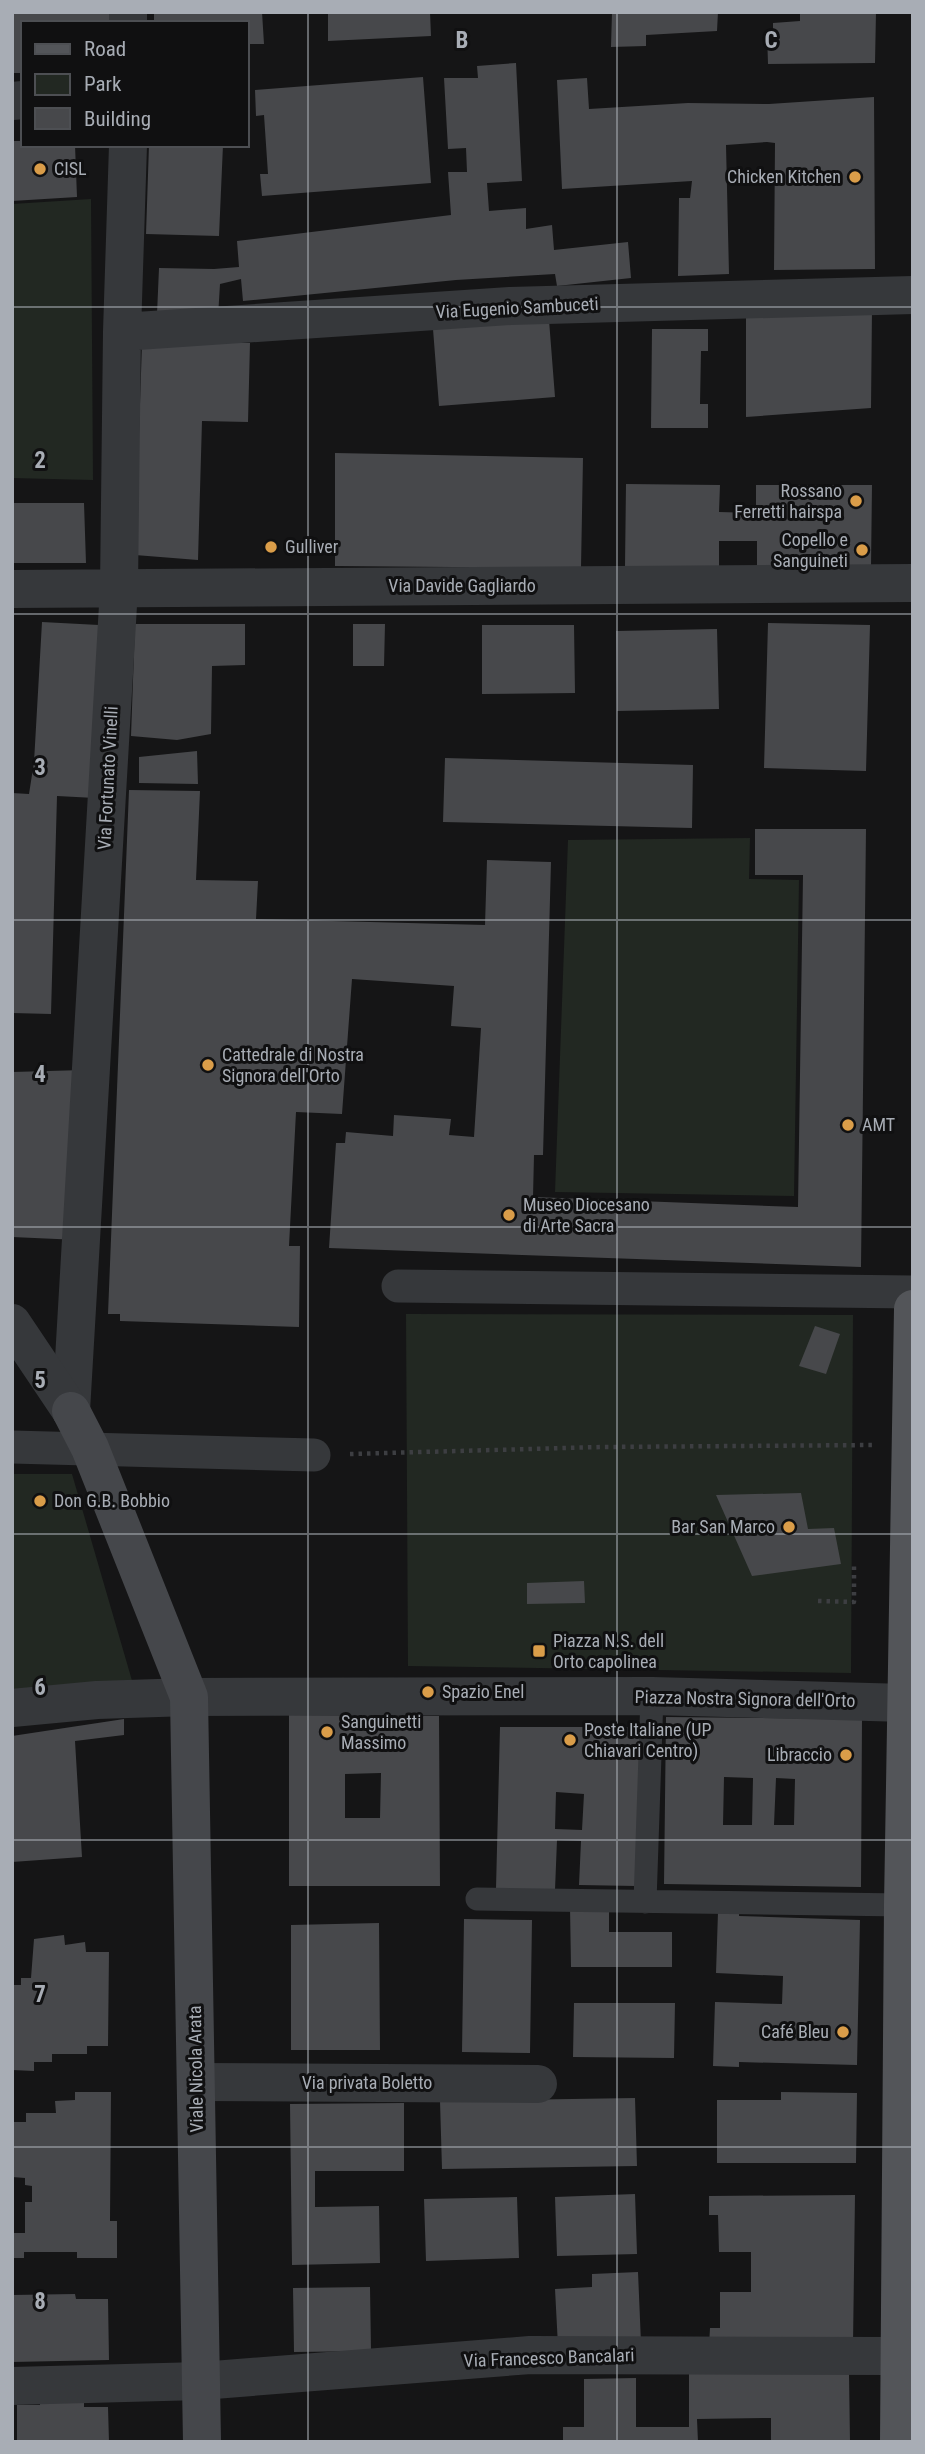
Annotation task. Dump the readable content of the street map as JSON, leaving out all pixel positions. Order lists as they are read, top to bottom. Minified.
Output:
{"streets":{"main road":["Viale Nicola Arata"],"street":["Via Eugenio Sambuceti","Via Davide Gagliardo","Via Fortunato Vinelli","Piazza Nostra Signora dell'Orto","Via privata Boletto","Via Francesco Bancalari"]},"crossings":[["Via Eugenio Sambuceti","Via Fortunato Vinelli"],["Via Davide Gagliardo","Via Fortunato Vinelli"],["Piazza Nostra Signora dell'Orto","Viale Nicola Arata"],["Viale Nicola Arata","Via privata Boletto"],["Viale Nicola Arata","Via Francesco Bancalari"]],"places":{"other":["CISL","Chicken Kitchen","Rossano Ferretti hairspa","Gulliver","Copello e Sanguineti","Cattedrale di Nostra Signora dell'Orto","AMT","Museo Diocesano di Arte Sacra","Don G.B. Bobbio","Bar San Marco","Spazio Enel","Sanguinetti Massimo","Poste Italiane (UP Chiavari Centro)","Libraccio","Café Bleu"],"transit":["Piazza N.S. dell Orto capolinea"]},"legend":["Road","Park","Building"],"grid":{"columns":["B","C"],"rows":["2","3","4","5","6","7","8"]}}
